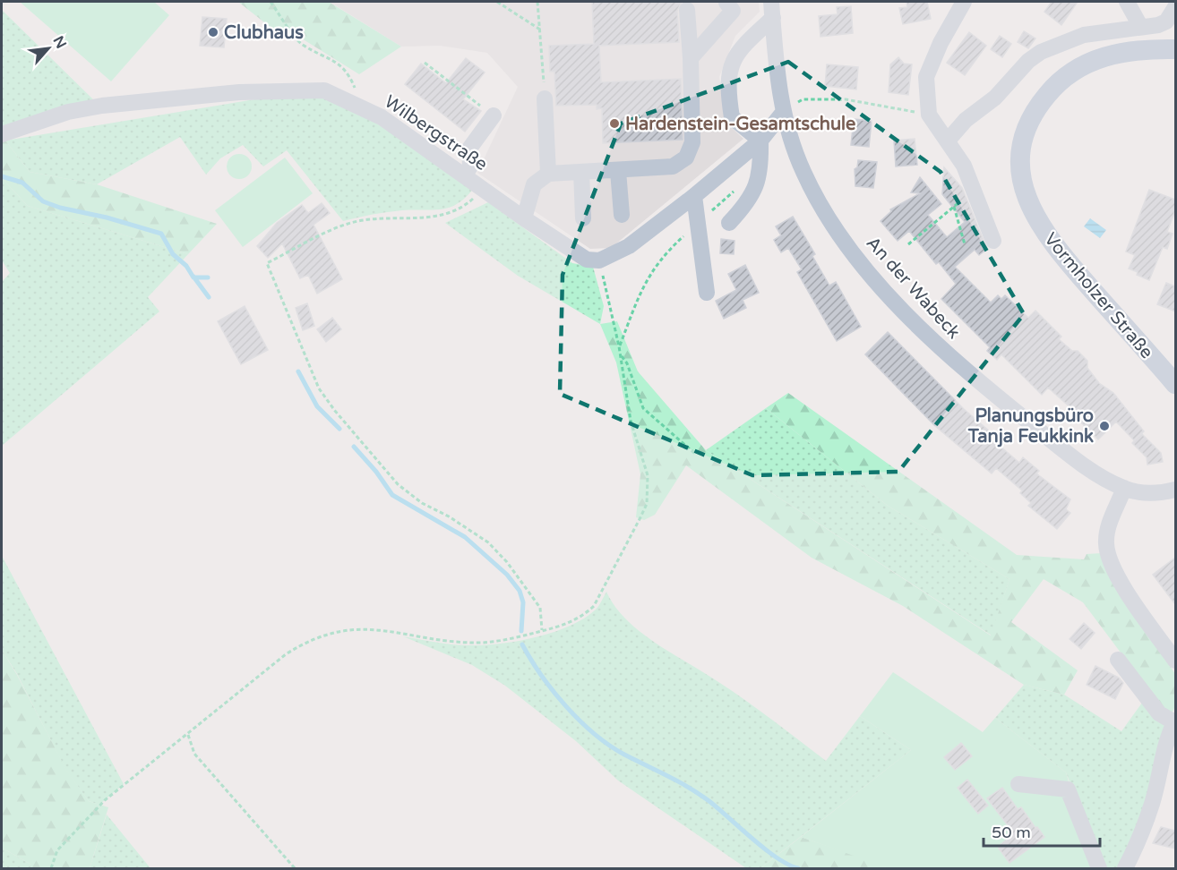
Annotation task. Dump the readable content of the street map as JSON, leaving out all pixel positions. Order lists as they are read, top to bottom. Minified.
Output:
{"streets":{"main road":["Vormholzer Straße"],"street":["Wilbergstraße","An der Wabeck"]},"places":["Clubhaus","Hardenstein-Gesamtschule","Planungsbüro Tanja Feukkink"],"scale_bar":"50 m","north":"top right"}
